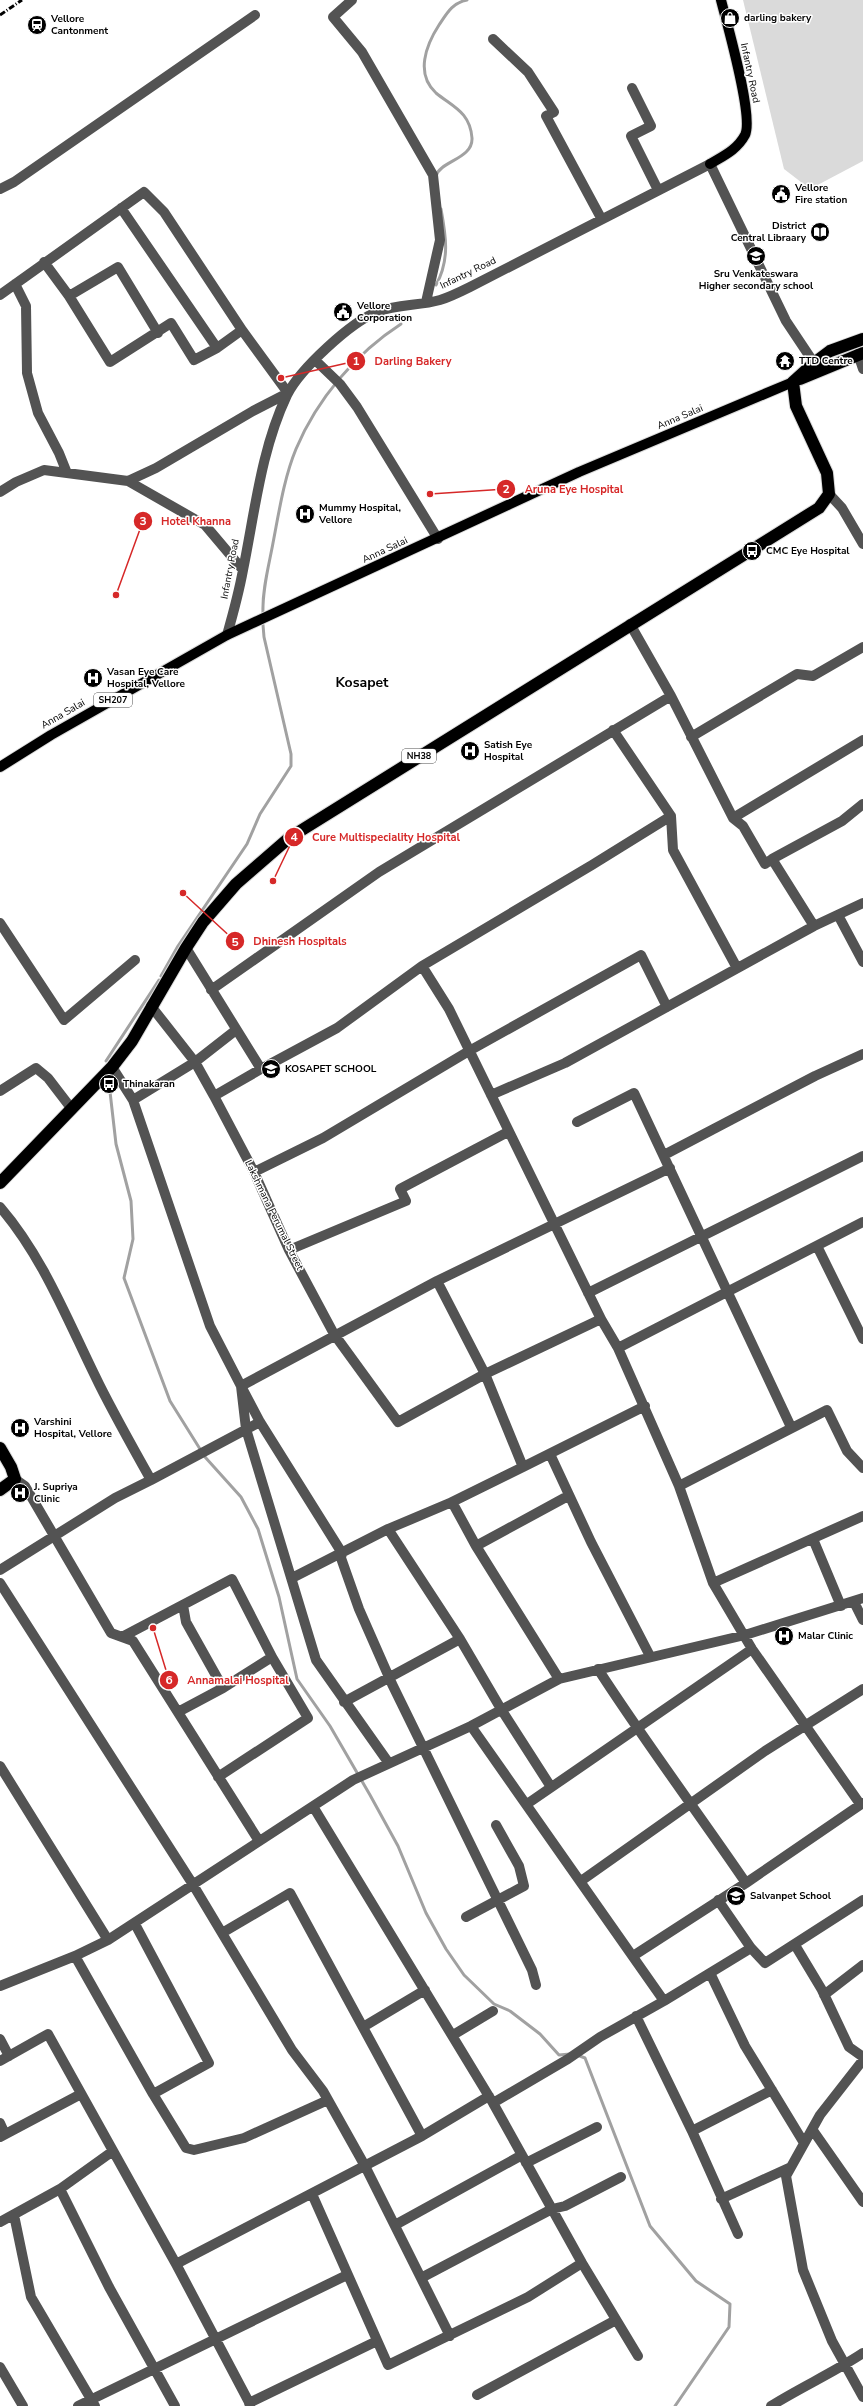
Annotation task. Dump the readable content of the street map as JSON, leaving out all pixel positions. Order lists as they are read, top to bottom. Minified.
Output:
{"streets":{"highway":["Anna Salai","NH38"],"main road":["Infantry Road","SH207"],"street":["Lakshmana Perumal Street"]},"crossings":[["Infantry Road","Anna Salai"],["NH38","Lakshmana Perumal Street"]],"districts":["Kosapet"],"places":{"shop":["darling bakery"],"station":["Vellore Cantonment"],"public building":["Vellore Fire station","Vellore Corporation"],"library":["District Central Libraary"],"school or university":["Sru Venkateswara Higher secondary school","KOSAPET SCHOOL","Salvanpet School"],"temple":["TTD Centre"],"other":["Darling Bakery","Aruna Eye Hospital","Hotel Khanna","Cure Multispeciality Hospital","Dhinesh Hospitals","Annamalai Hospital"],"hospital":["Mummy Hospital, Vellore","Vasan Eye Care Hospital, Vellore","Satish Eye Hospital","Varshini Hospital, Vellore","J. Supriya Clinic","Malar Clinic"],"bus stop":["CMC Eye Hospital","Thinakaran"]}}
